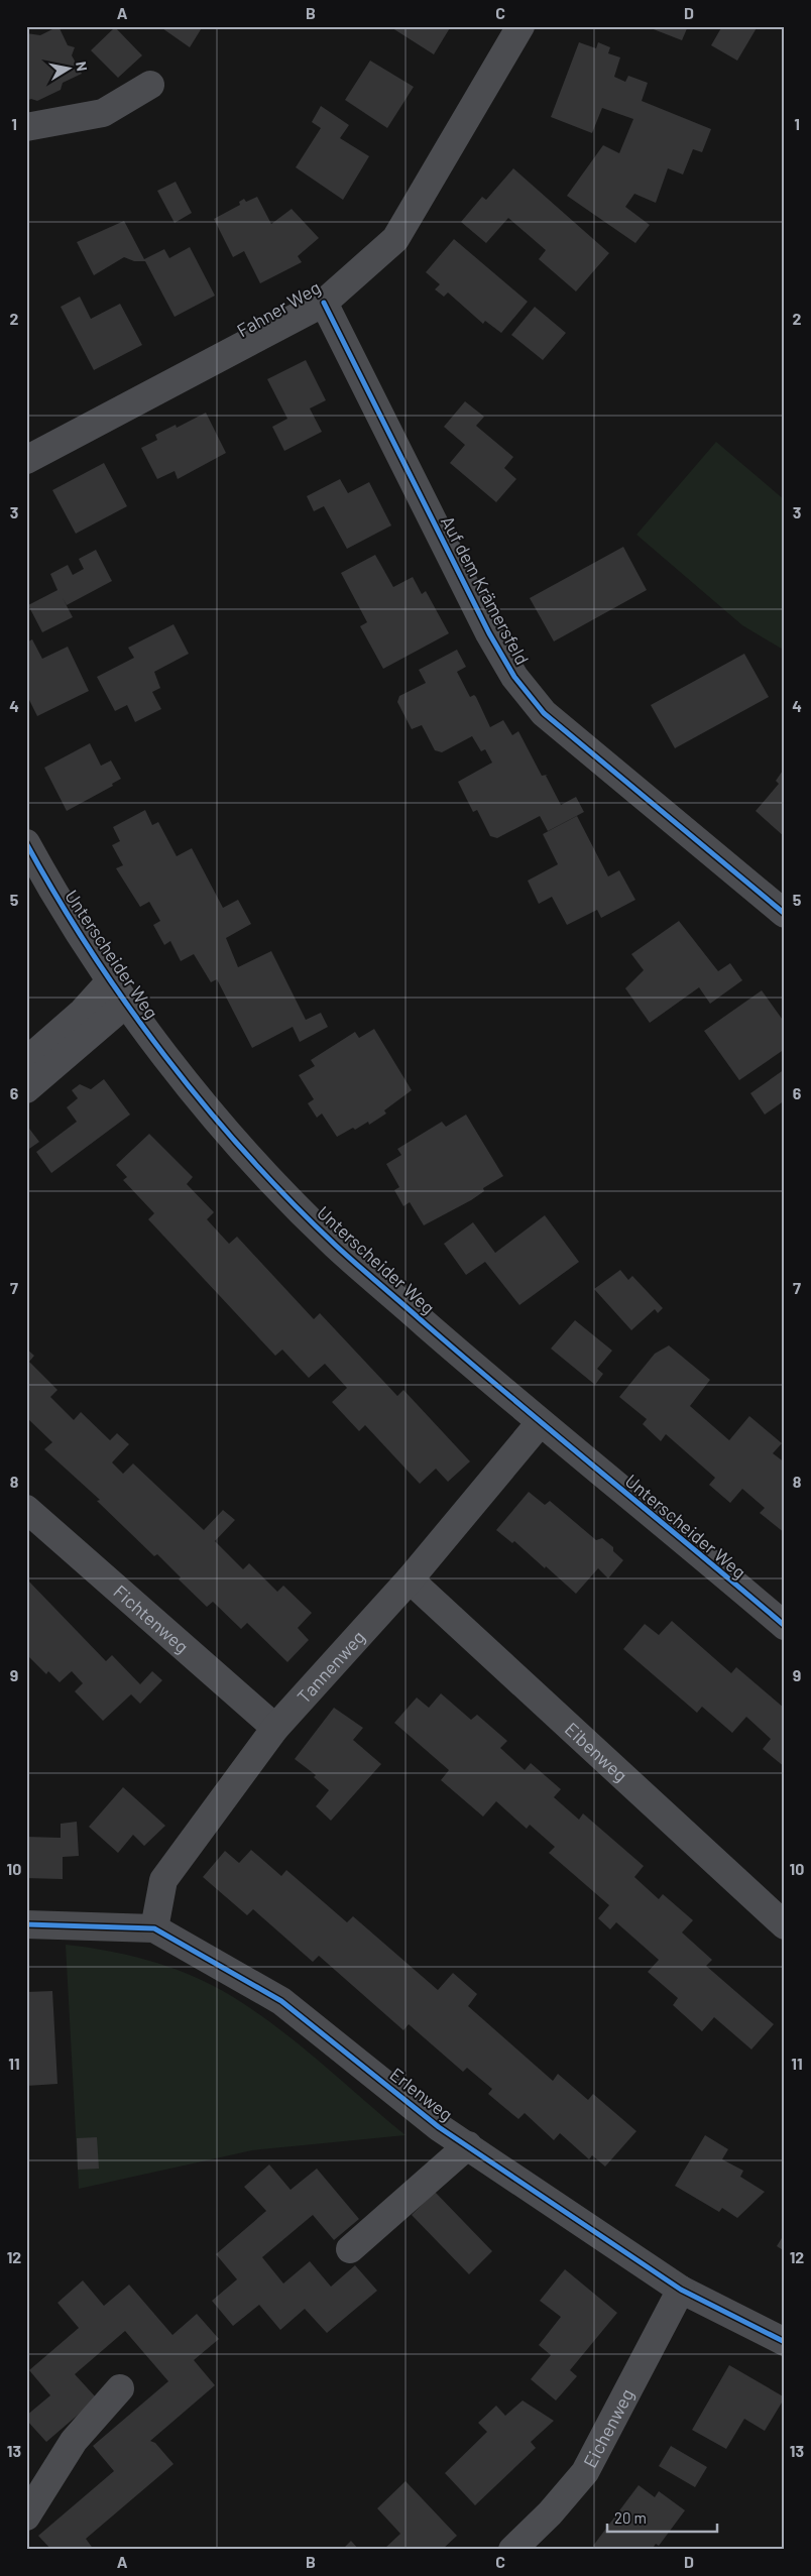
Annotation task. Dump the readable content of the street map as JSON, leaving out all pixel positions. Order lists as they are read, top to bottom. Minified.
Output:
{"streets":{"street":["Fahner Weg","Auf dem Krämersfeld","Unterscheider Weg","Fichtenweg","Tannenweg","Eibenweg","Erlenweg","Eichenweg"]},"crossings":[["Fahner Weg","Auf dem Krämersfeld"],["Unterscheider Weg","Tannenweg"],["Fichtenweg","Tannenweg"],["Tannenweg","Eibenweg"],["Tannenweg","Erlenweg"],["Erlenweg","Eichenweg"]],"scale_bar":"20 m","north":"right","grid":{"columns":["A","B","C","D"],"rows":["1","2","3","4","5","6","7","8","9","10","11","12","13"]}}
